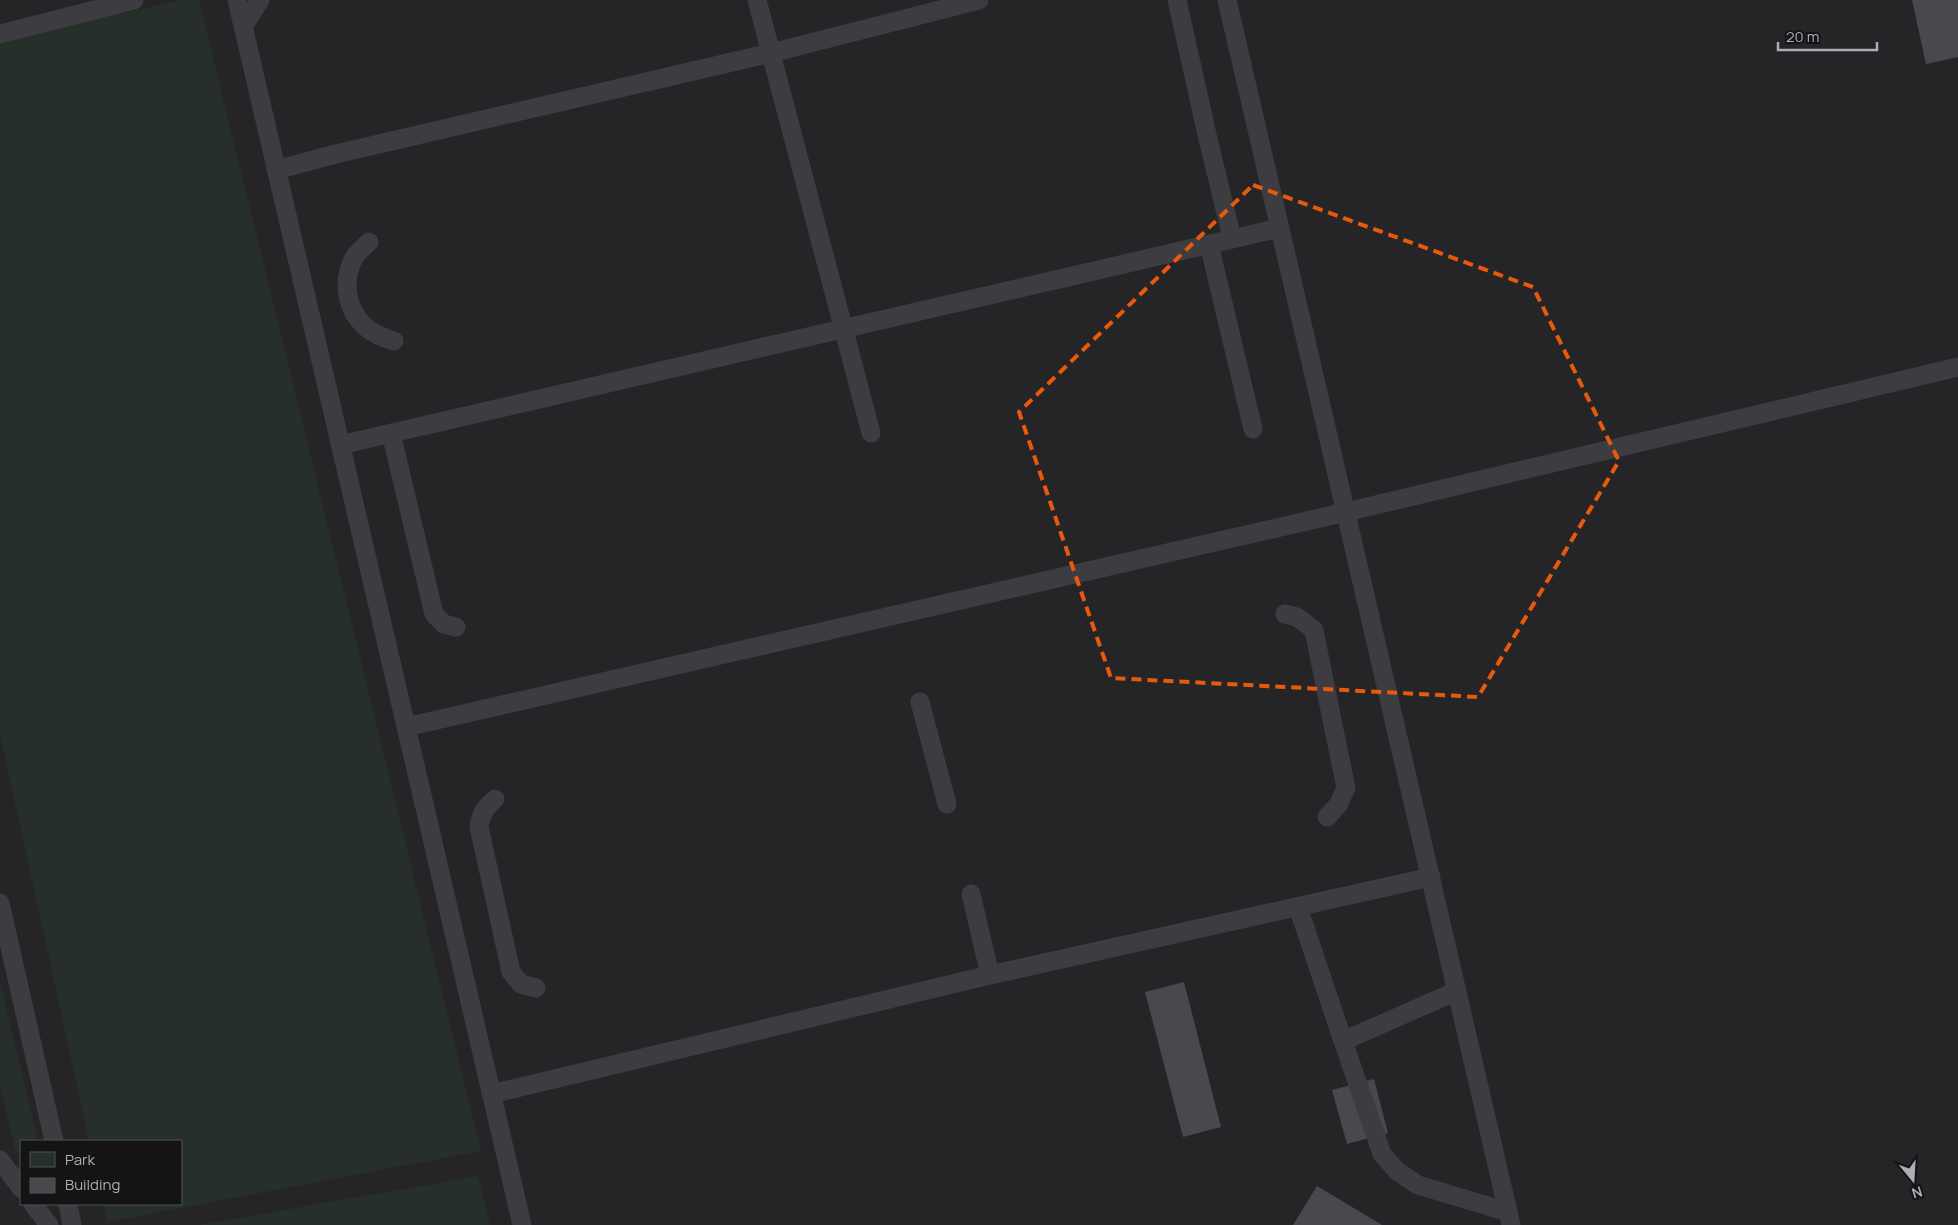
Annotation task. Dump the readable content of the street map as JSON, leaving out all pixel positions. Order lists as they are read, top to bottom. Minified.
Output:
{"legend":["Park","Building"],"scale_bar":"20 m","north":"bottom"}
